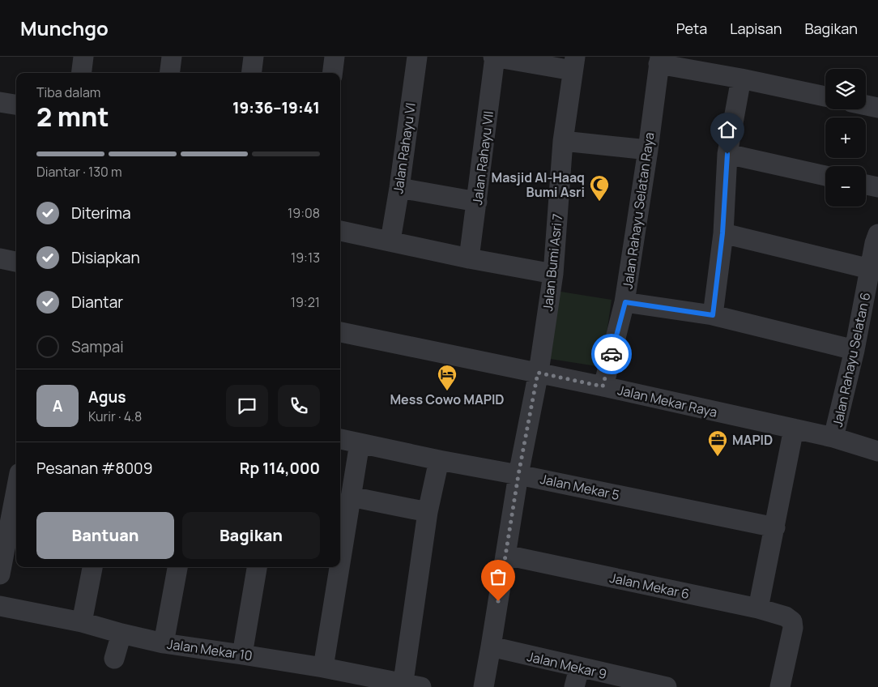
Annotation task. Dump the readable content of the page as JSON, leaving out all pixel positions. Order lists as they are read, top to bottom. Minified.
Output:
{"streets":{"street":["Jalan Rahayu VI","Jalan Rahayu VII","Jalan Rahayu Selatan Raya","Jalan Bumi Asri 7","Jalan Rahayu Selatan 6","Jalan Mekar Raya","Jalan Mekar 5","Jalan Mekar 6","Jalan Mekar 10","Jalan Mekar 9"]},"crossings":[["Jalan Rahayu Selatan Raya","Jalan Mekar Raya"],["Jalan Bumi Asri 7","Jalan Mekar Raya"],["Jalan Bumi Asri 7","Jalan Mekar 5"],["Jalan Bumi Asri 7","Jalan Mekar 6"],["Jalan Bumi Asri 7","Jalan Mekar 9"],["Jalan Rahayu Selatan 6","Jalan Mekar Raya"]],"places":{"mosque":["Masjid Al-Haaq Bumi Asri"],"hotel":["Mess Cowo MAPID"],"office":["MAPID"]},"page":{"header":"Munchgo","nav":["Peta","Lapisan","Bagikan"],"map_buttons":["+","−"],"heading":["2 mnt","Tiba dalam","19:36–19:41"],"panel":["Agus","Kurir · 4.8","Pesanan #8009","Rp 114,000"],"bar":"Diantar · 130 m","list":[["Diterima","19:08"],["Disiapkan","19:13"],["Diantar","19:21"],"Sampai"],"round":"A","buttons":["Bantuan","Bagikan"]}}
